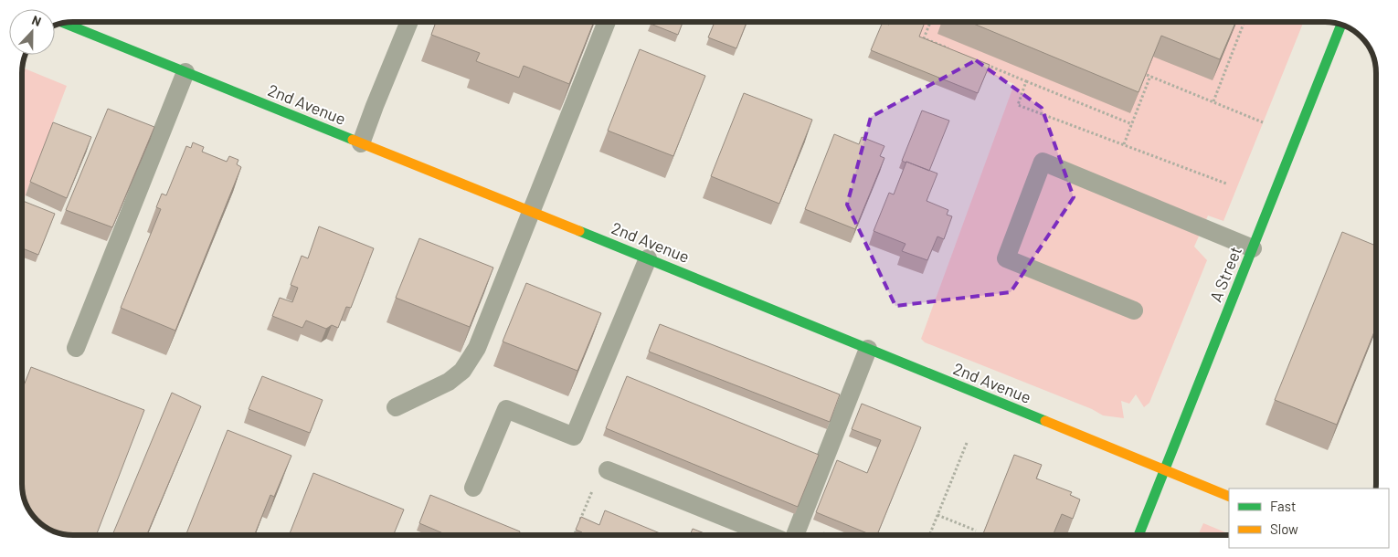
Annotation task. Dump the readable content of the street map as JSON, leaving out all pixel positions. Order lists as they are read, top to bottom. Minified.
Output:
{"streets":{"street":["2nd Avenue","A Street"]},"crossings":[["2nd Avenue","A Street"]],"legend":["Fast","Slow"],"north":"top"}
